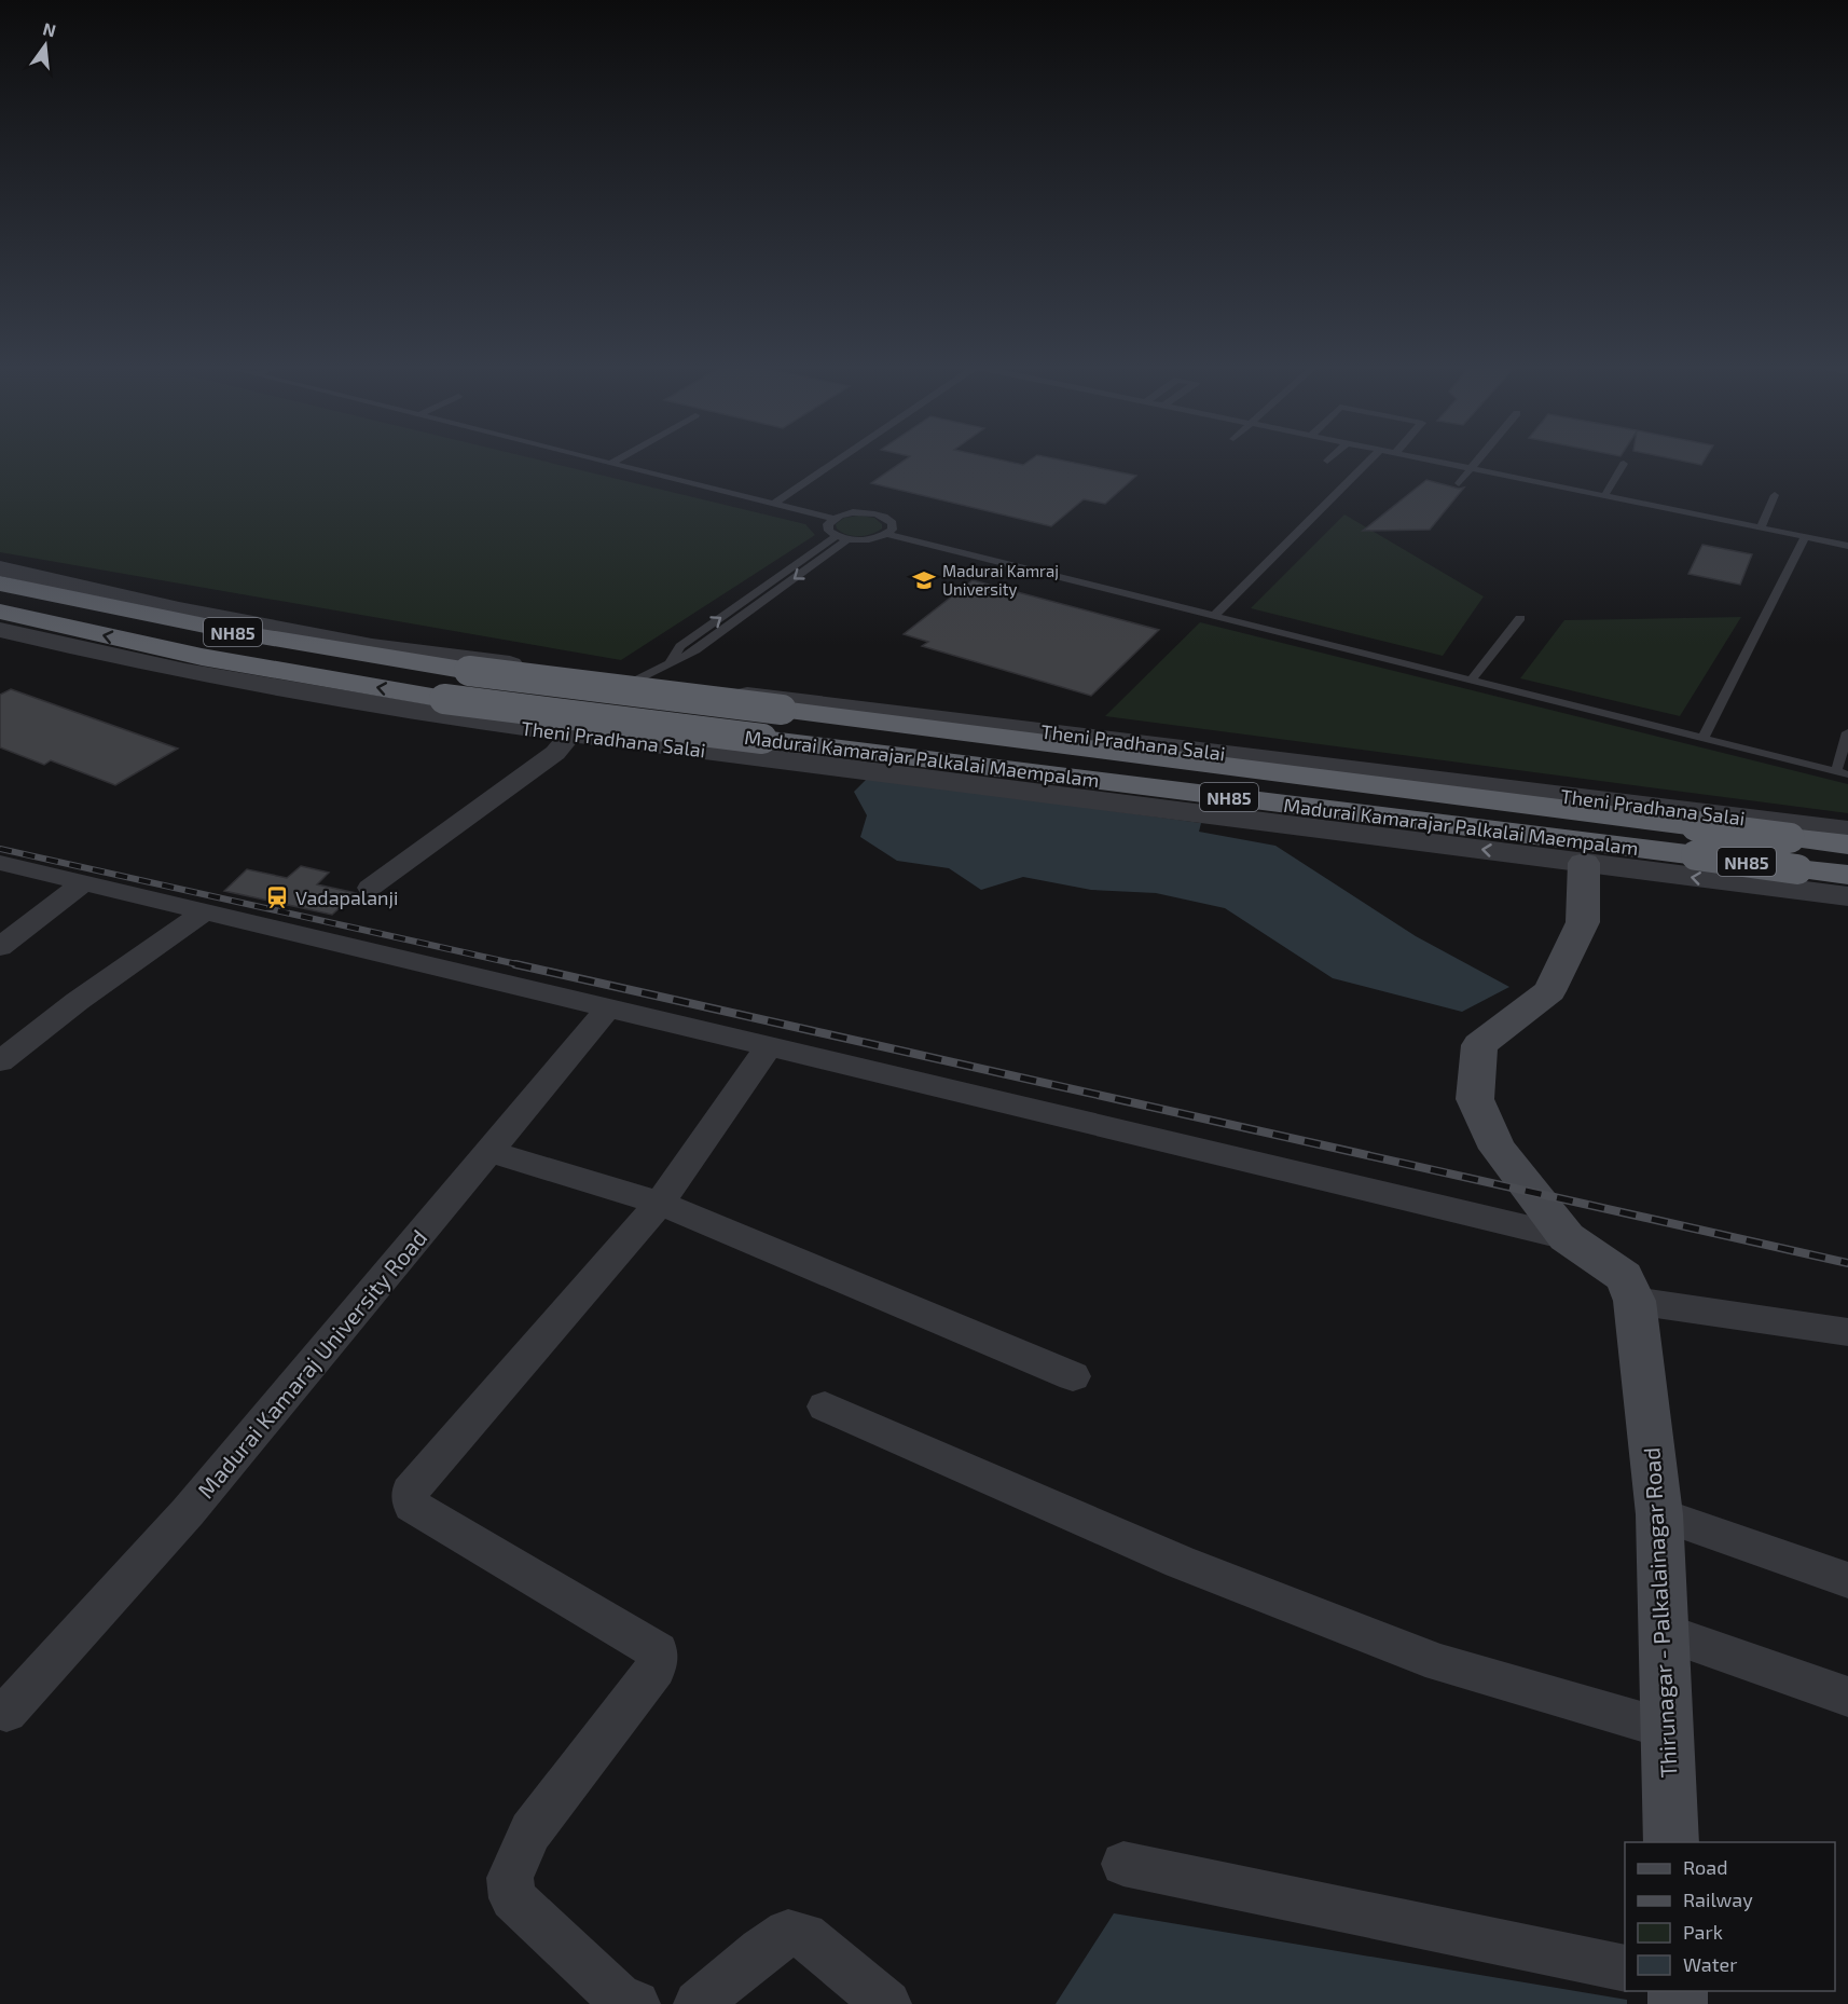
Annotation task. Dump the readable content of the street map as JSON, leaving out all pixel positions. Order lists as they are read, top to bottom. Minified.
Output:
{"streets":{"highway":["NH85","Madurai Kamarajar Palkalai Maempalam"],"main road":["Thirunagar - Palkalainagar Road"],"street":["Theni Pradhana Salai","Madurai Kamaraj University Road"]},"crossings":[["Theni Pradhana Salai","Thirunagar - Palkalainagar Road"]],"places":{"school or university":["Madurai Kamraj University"],"station":["Vadapalanji"]},"legend":["Road","Railway","Park","Water"],"north":"top"}
